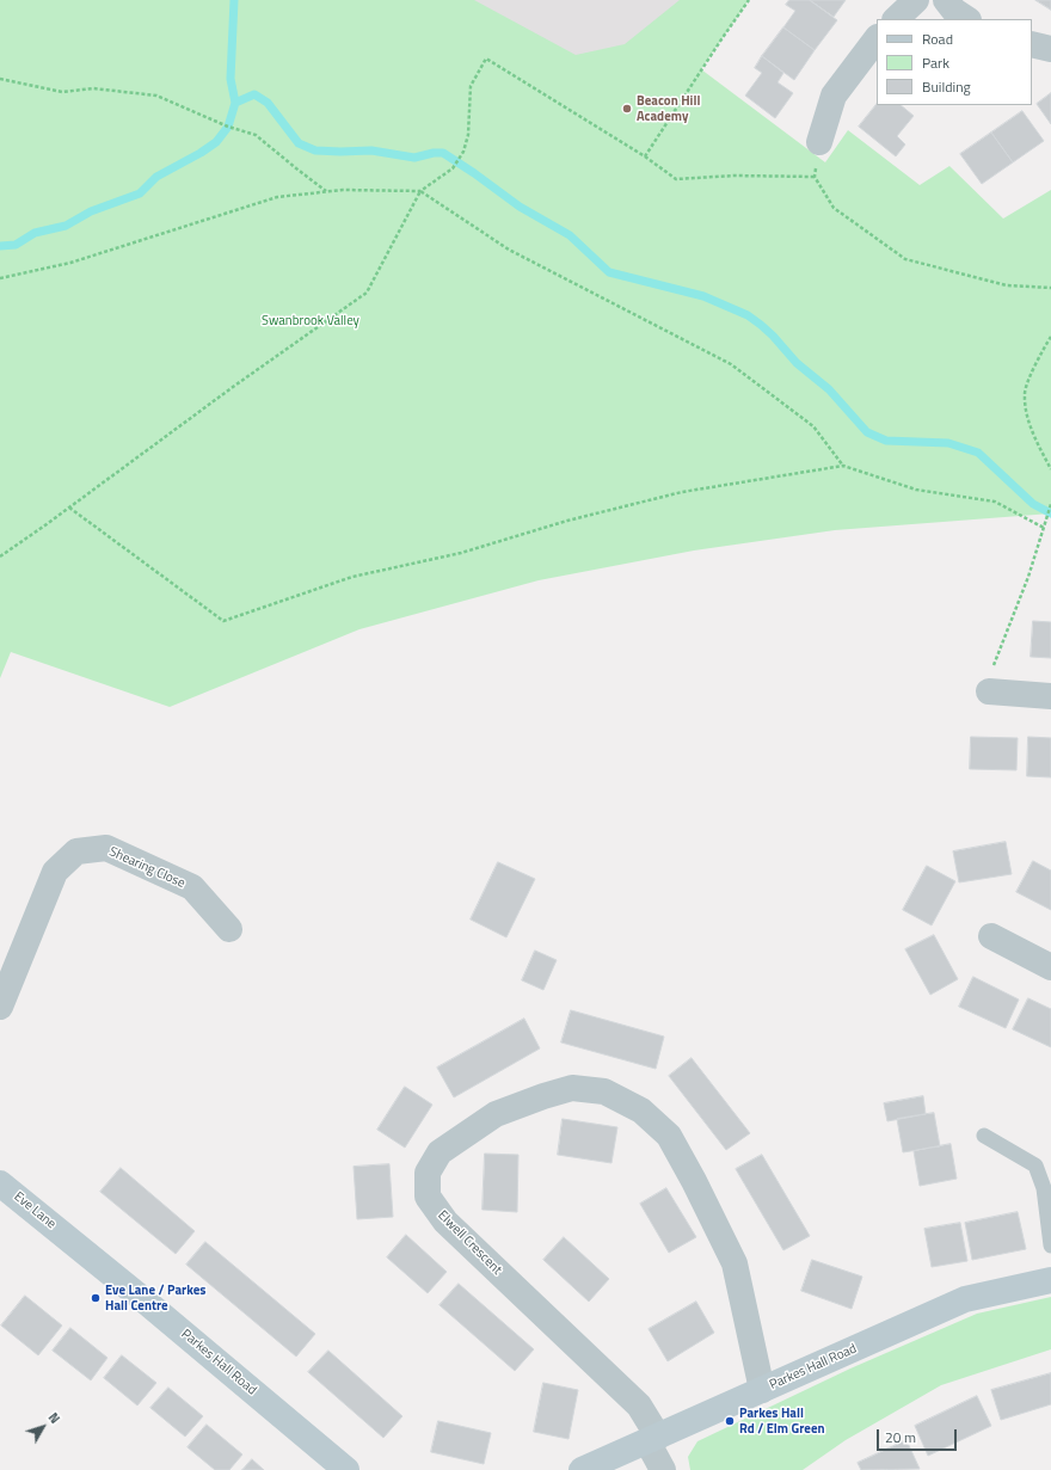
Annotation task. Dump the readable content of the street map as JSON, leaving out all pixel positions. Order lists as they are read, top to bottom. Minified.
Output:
{"streets":{"street":["Shearing Close","Eve Lane","Elwell Crescent","Parkes Hall Road"]},"crossings":[["Eve Lane","Parkes Hall Road"],["Elwell Crescent","Parkes Hall Road"]],"parks":["Swanbrook Valley"],"places":["Beacon Hill Academy","Eve Lane / Parkes Hall Centre","Parkes Hall Rd / Elm Green"],"legend":["Road","Park","Building"],"scale_bar":"20 m","north":"top right"}
